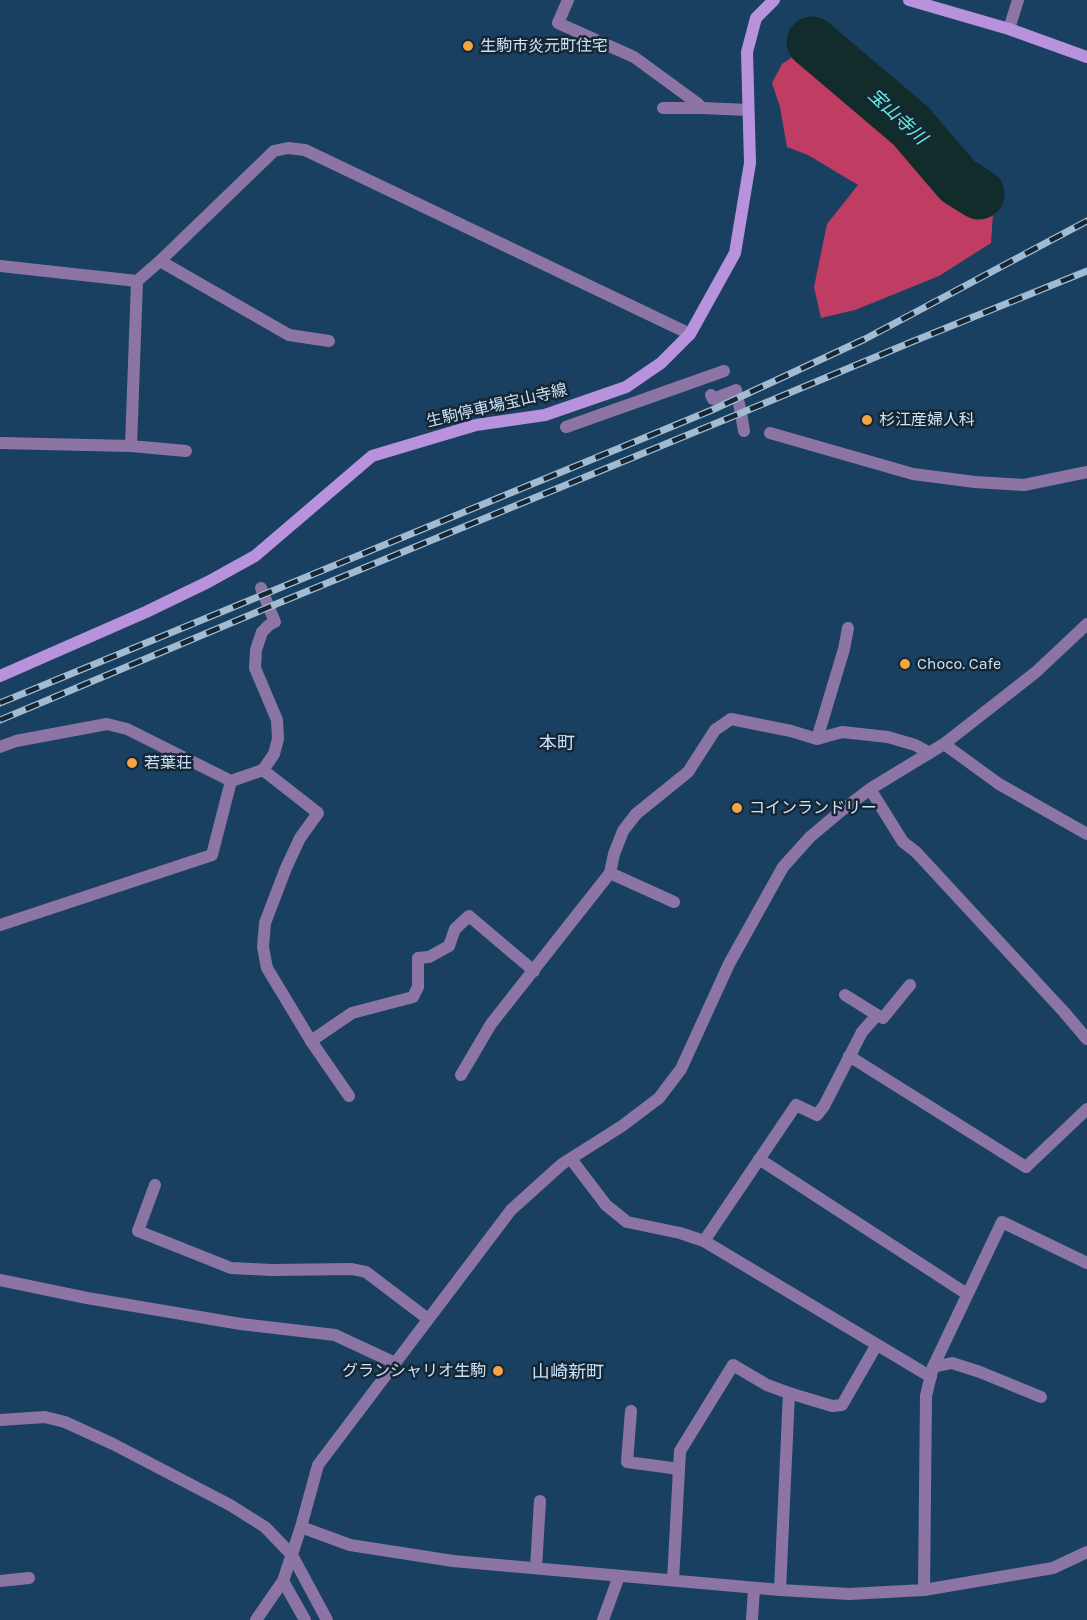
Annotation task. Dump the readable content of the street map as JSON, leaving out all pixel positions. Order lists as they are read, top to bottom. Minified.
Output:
{"streets":{"main road":["生駒停車場宝山寺線"]},"districts":["本町","山崎新町"],"water":["宝山寺川"],"places":["生駒市炎元町住宅","杉江産婦人科","Choco. Cafe","若葉荘","コインランドリー","グランシャリオ生駒"]}
